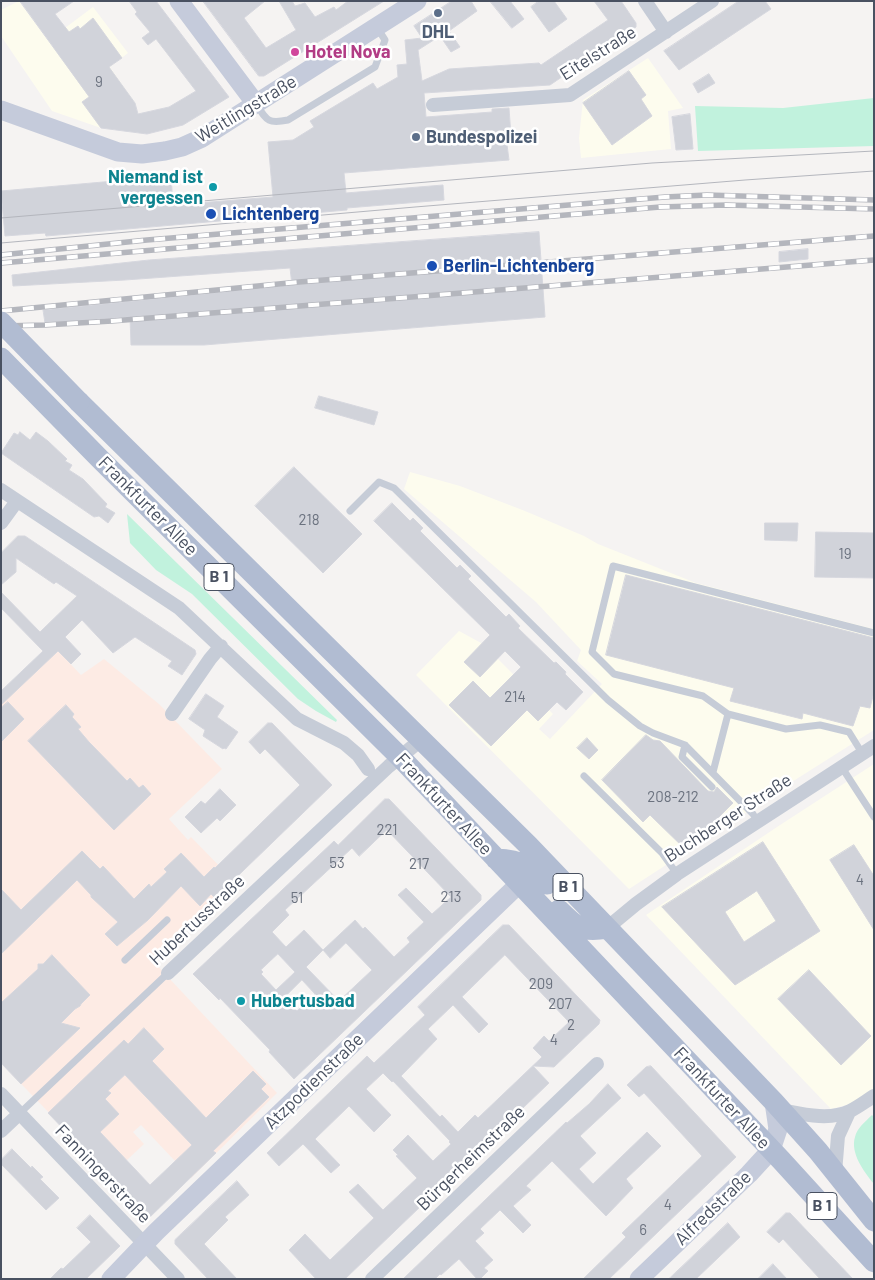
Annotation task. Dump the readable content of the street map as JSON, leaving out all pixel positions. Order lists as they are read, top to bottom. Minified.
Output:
{"streets":{"main road":["Frankfurter Allee","B 1"],"street":["Eitelstraße","Weitlingstraße","Buchberger Straße","Hubertusstraße","Atzpodienstraße","Bürgerheimstraße","Fanningerstraße","Alfredstraße"]},"crossings":[["Frankfurter Allee","Buchberger Straße"],["Frankfurter Allee","Hubertusstraße"],["Frankfurter Allee","Atzpodienstraße"],["Frankfurter Allee","Alfredstraße"],["Hubertusstraße","Fanningerstraße"],["Atzpodienstraße","Fanningerstraße"]],"places":["DHL","Hotel Nova","Bundespolizei","Niemand ist vergessen","Lichtenberg","Berlin-Lichtenberg","Hubertusbad"],"house_numbers":["9","218","19","214","208-212","221","53","217","4","213","51","209","207","2","4","4","6"]}
